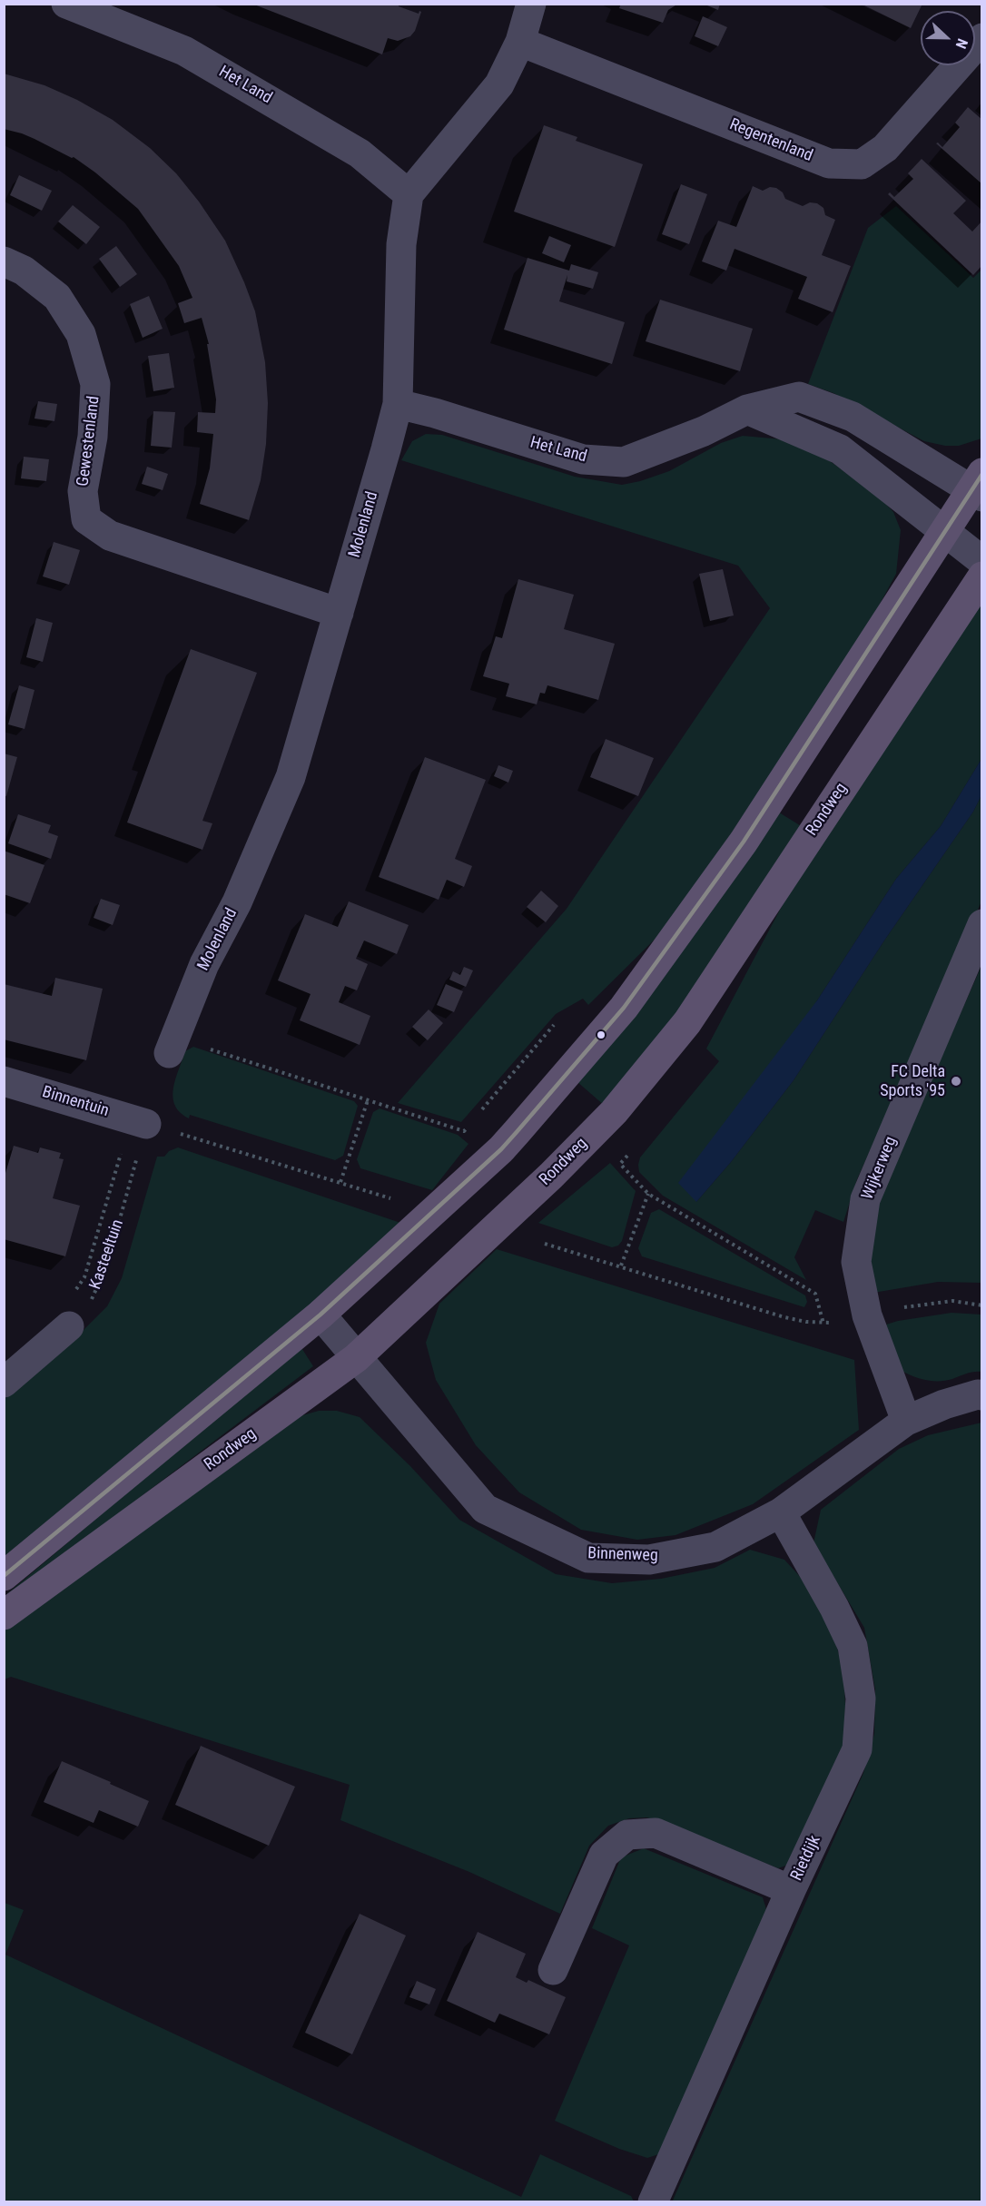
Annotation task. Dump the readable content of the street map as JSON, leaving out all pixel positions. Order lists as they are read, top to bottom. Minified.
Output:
{"streets":{"main road":["Rondweg"],"street":["Het Land","Regentenland","Gewestenland","Molenland","Binnentuin","Wijkerweg","Binnenweg","Rietdijk"],"path":["Kasteeltuin"]},"crossings":[["Het Land","Molenland"],["Gewestenland","Molenland"],["Rondweg","Binnenweg"],["Binnentuin","Kasteeltuin"],["Wijkerweg","Binnenweg"],["Binnenweg","Rietdijk"]],"places":["FC Delta Sports '95"],"north":"right"}
